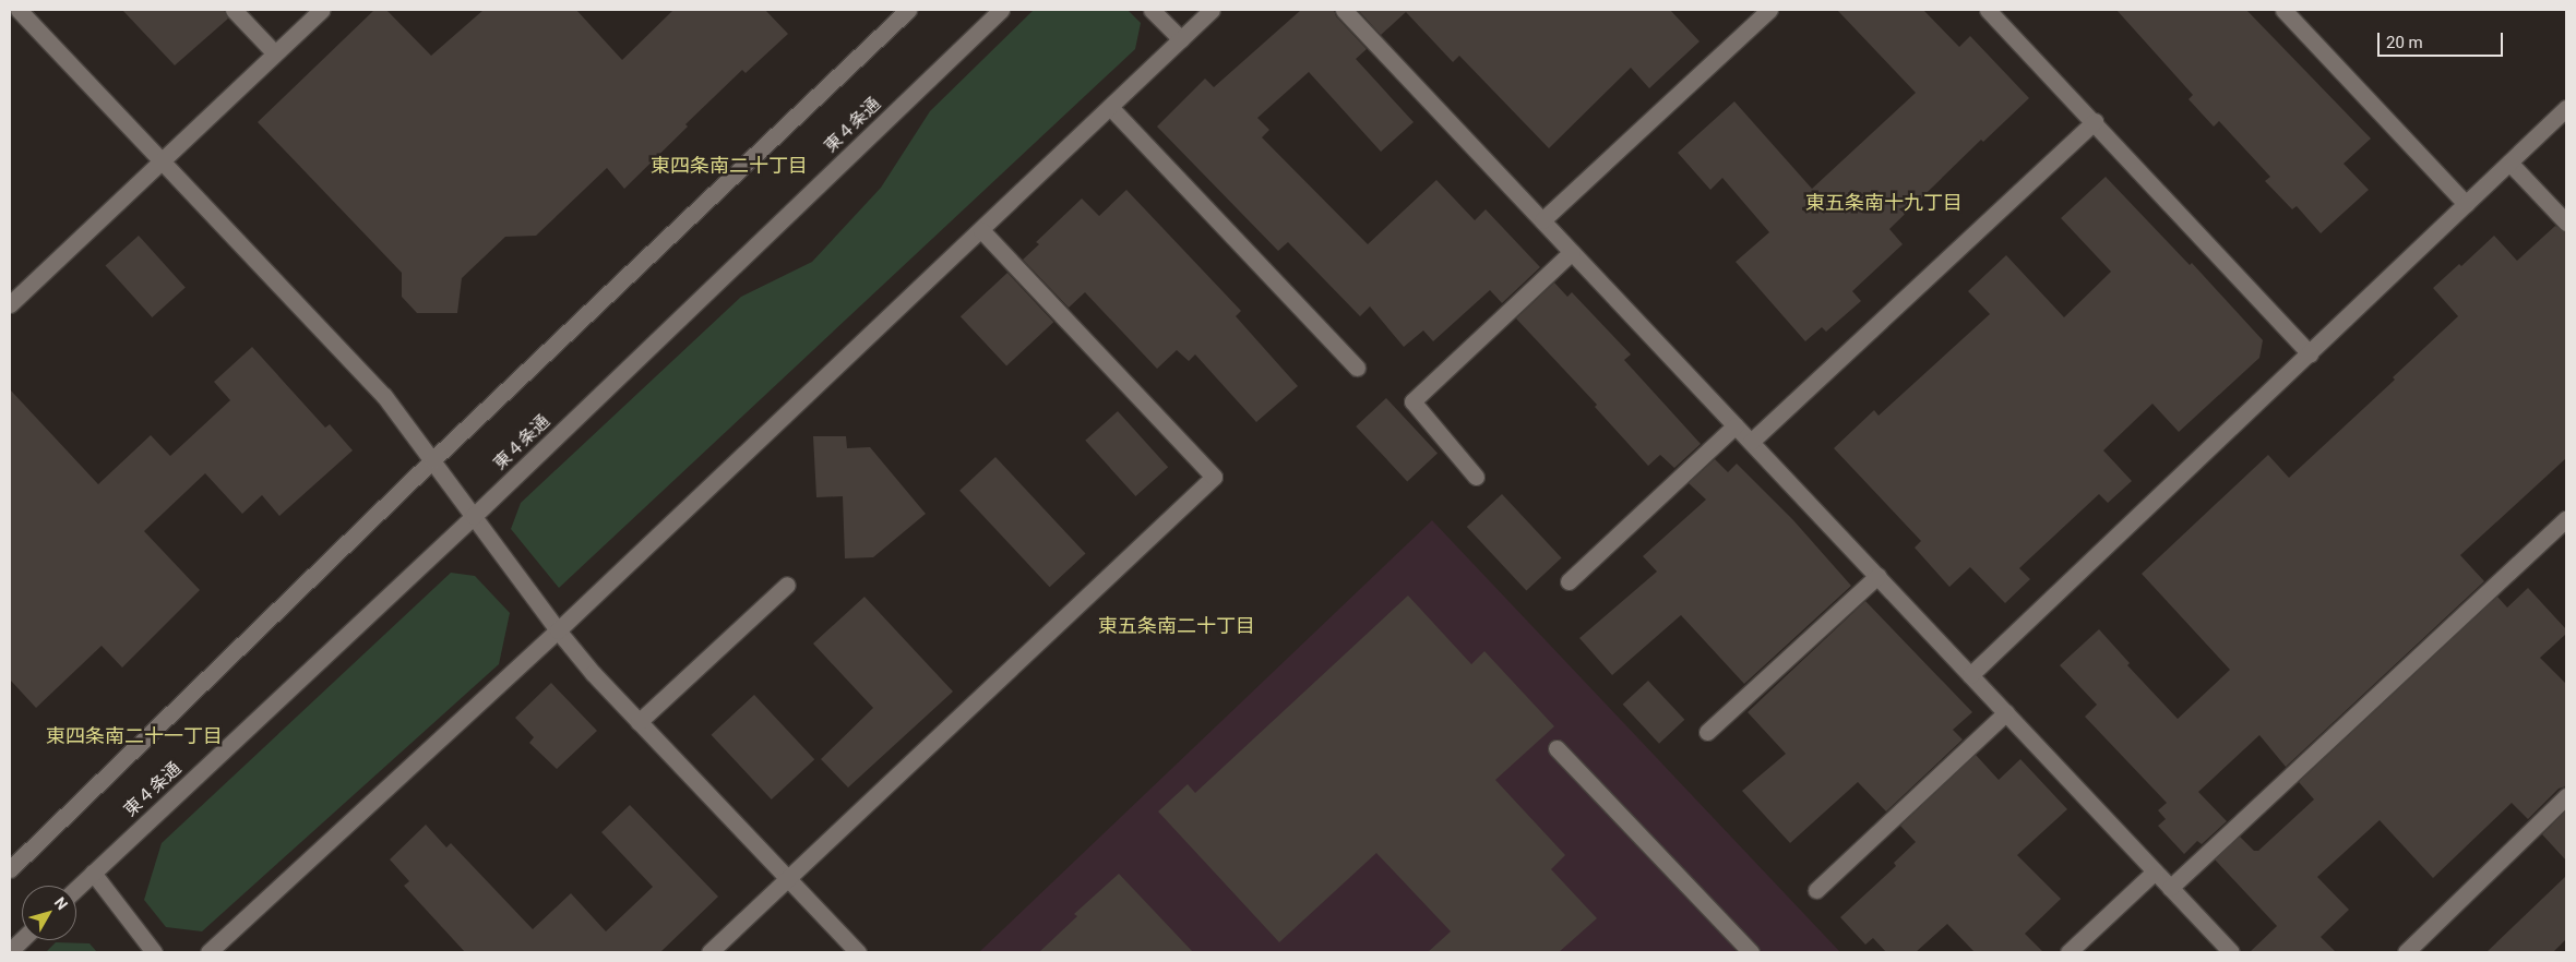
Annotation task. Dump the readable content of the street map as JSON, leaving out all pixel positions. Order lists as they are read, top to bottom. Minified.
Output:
{"streets":{"street":["東４条通"]},"districts":["東四条南二十丁目","東五条南十九丁目","東五条南二十丁目","東四条南二十一丁目"],"scale_bar":"20 m","north":"top right"}
